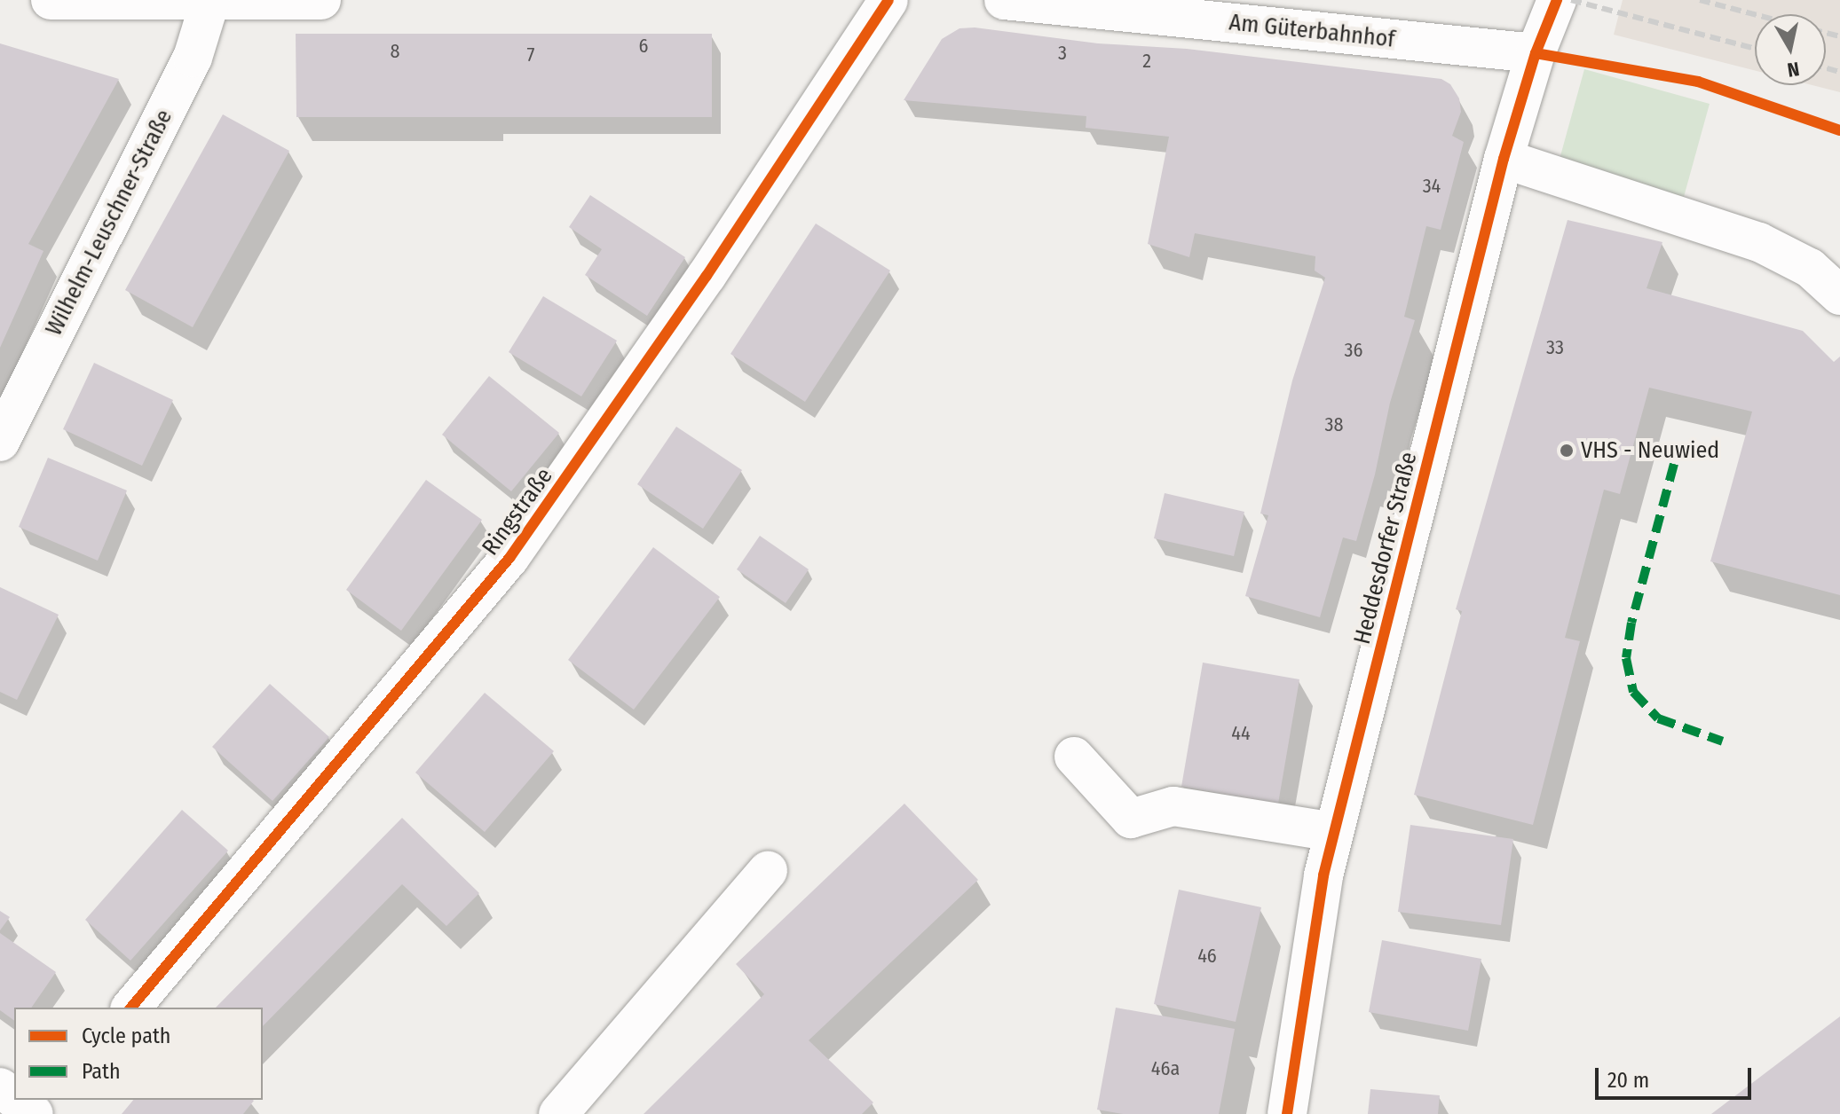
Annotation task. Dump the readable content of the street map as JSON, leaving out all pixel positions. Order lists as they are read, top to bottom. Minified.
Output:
{"streets":{"street":["Am Güterbahnhof","Wilhelm-Leuschner-Straße","Ringstraße","Heddesdorfer Straße"]},"crossings":[["Am Güterbahnhof","Heddesdorfer Straße"]],"places":["VHS - Neuwied"],"house_numbers":["6","8","3","7","2","34","33","36","38","44","46","46a"],"legend":["Cycle path","Path"],"scale_bar":"20 m","north":"bottom"}
